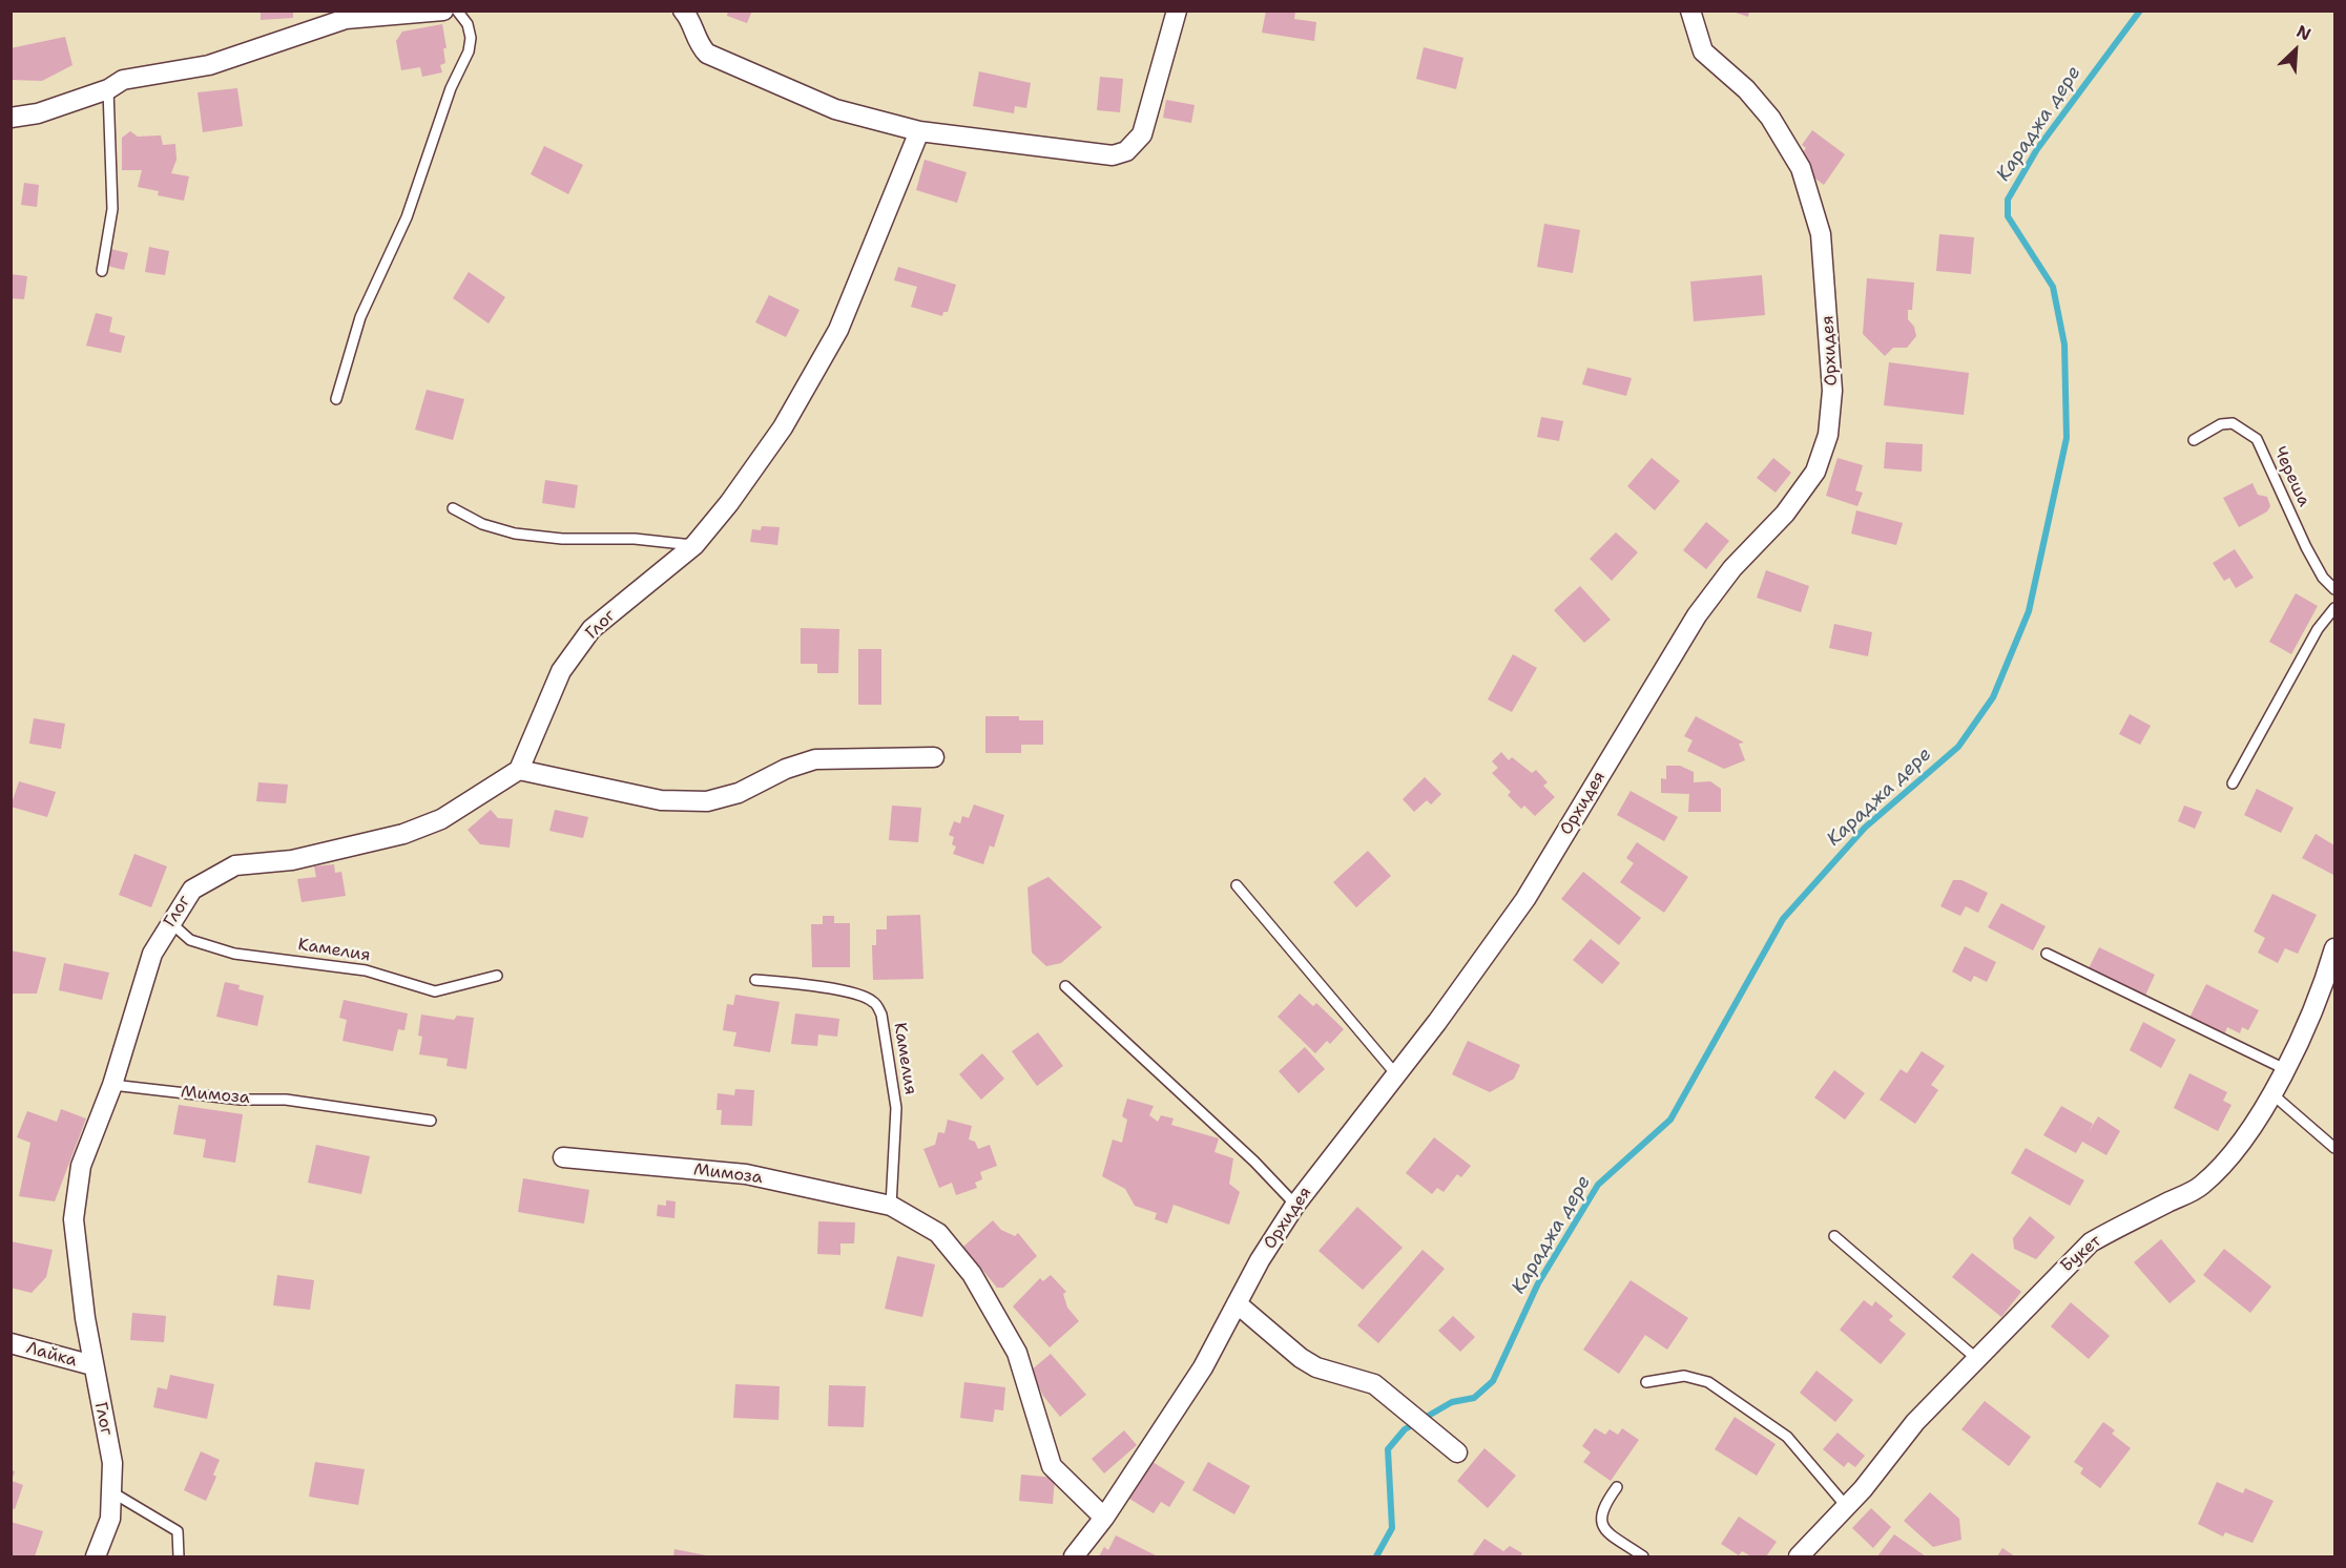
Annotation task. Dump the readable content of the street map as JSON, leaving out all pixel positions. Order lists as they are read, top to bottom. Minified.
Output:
{"streets":{"street":["Орхидея","Глог","Мимоза","Букет","Лайка"],"lane":["Череша","Камелия"]},"crossings":[["Орхидея","Мимоза"],["Глог","Камелия"],["Глог","Мимоза"],["Глог","Лайка"],["Камелия","Мимоза"]],"water":["Караджа дере"],"north":"top right"}
